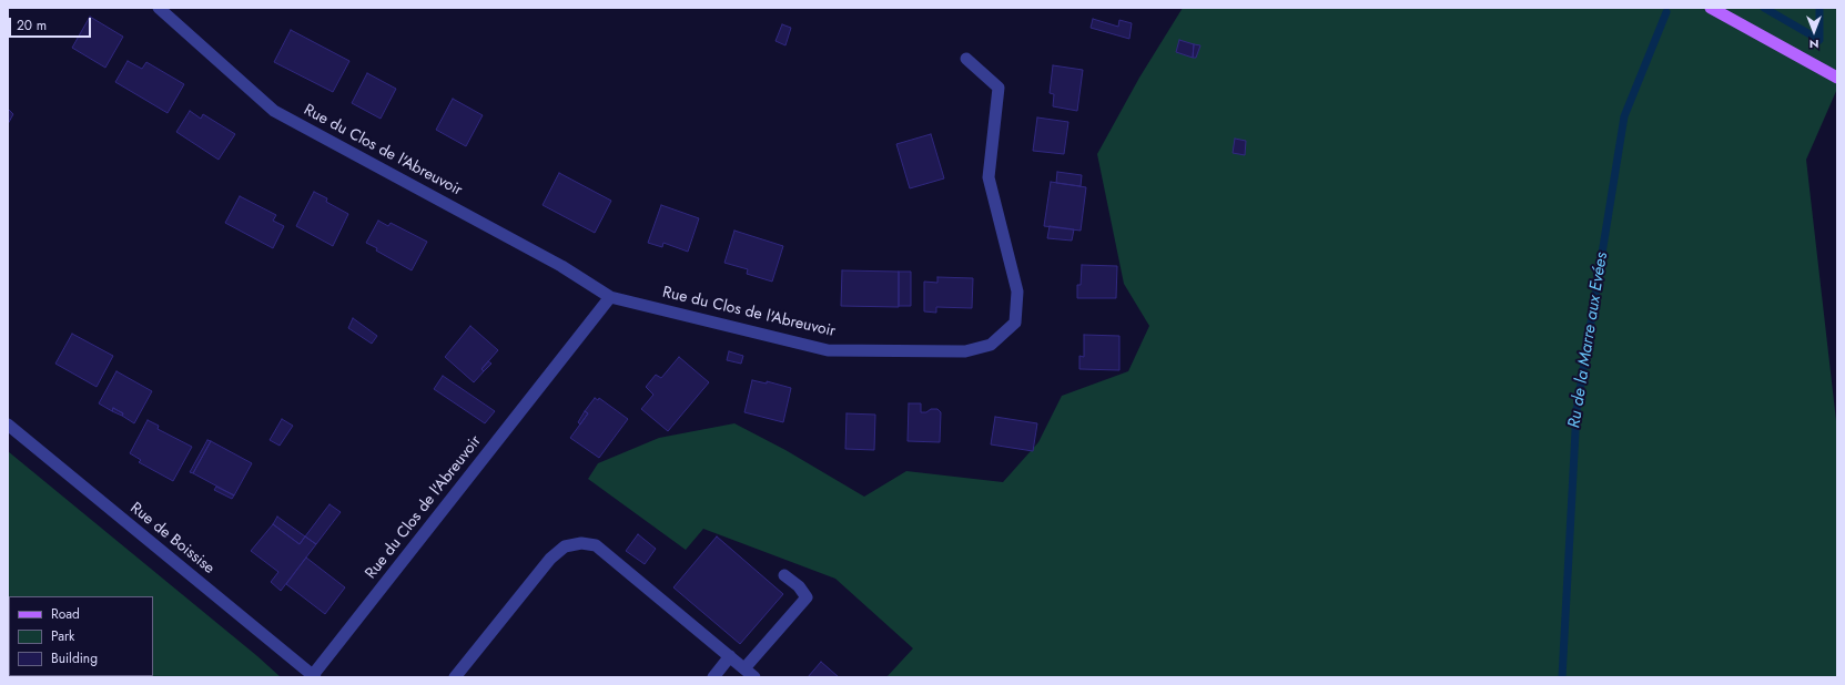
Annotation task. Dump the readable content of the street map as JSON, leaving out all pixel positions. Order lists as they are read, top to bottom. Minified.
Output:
{"streets":{"street":["Rue du Clos de l'Abreuvoir","Rue de Boissise"]},"crossings":[["Rue du Clos de l'Abreuvoir","Rue de Boissise"]],"water":["Ru de la Marre aux Evées"],"legend":["Road","Park","Building"],"scale_bar":"20 m","north":"bottom"}
